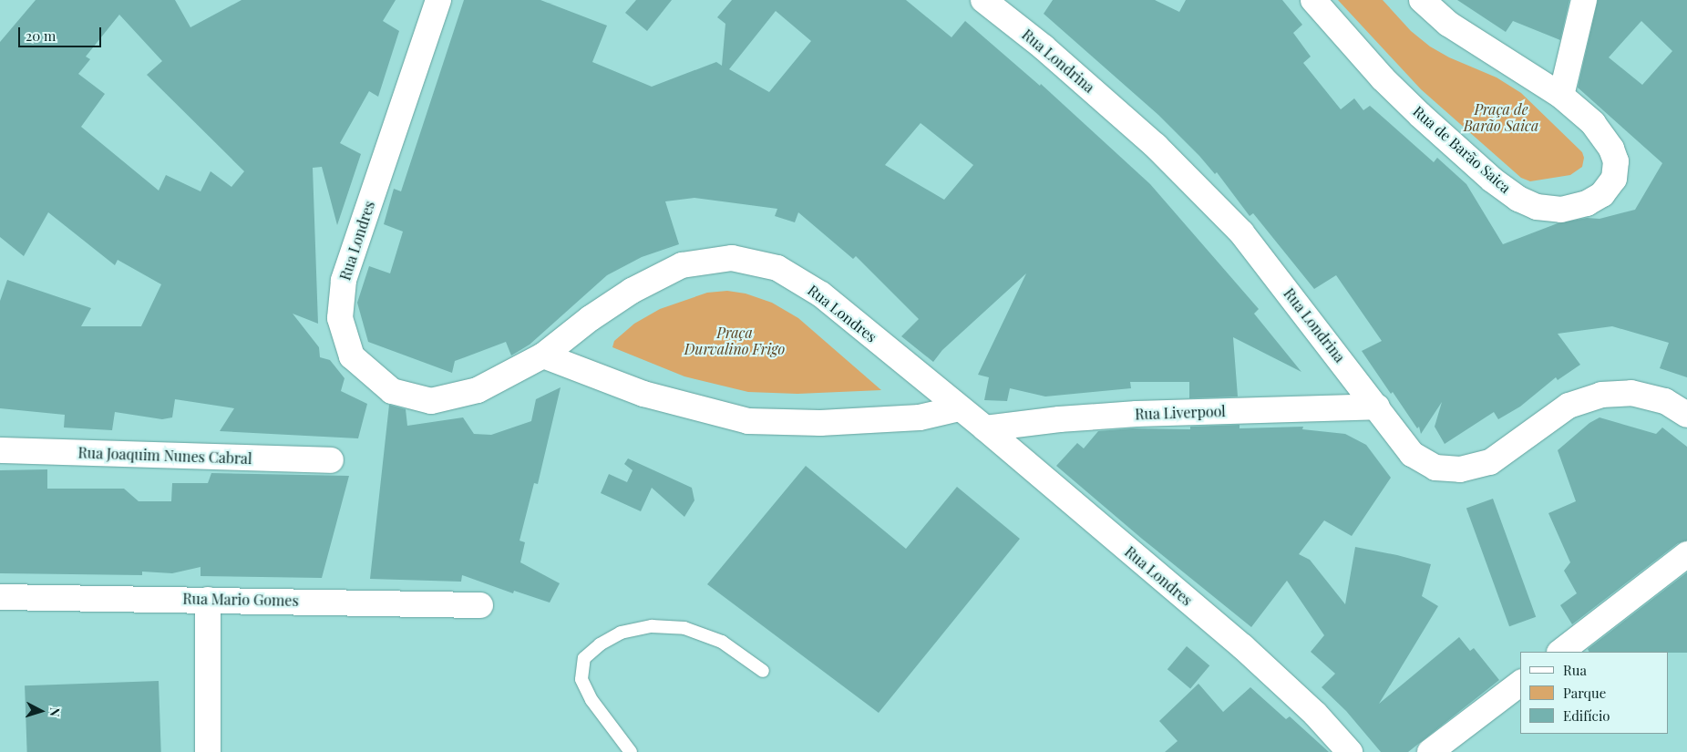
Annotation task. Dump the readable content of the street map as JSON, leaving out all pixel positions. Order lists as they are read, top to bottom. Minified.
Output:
{"streets":{"street":["Rua Londrina","Rua de Barão Saica","Rua Londres","Rua Liverpool","Rua Joaquim Nunes Cabral","Rua Mario Gomes"]},"crossings":[["Rua Londrina","Rua Liverpool"],["Rua Londres","Rua Liverpool"]],"parks":["Praça de Barão Saica","Praça Durvalino Frigo"],"legend":["Rua","Parque","Edifício"],"scale_bar":"20 m","north":"right"}
